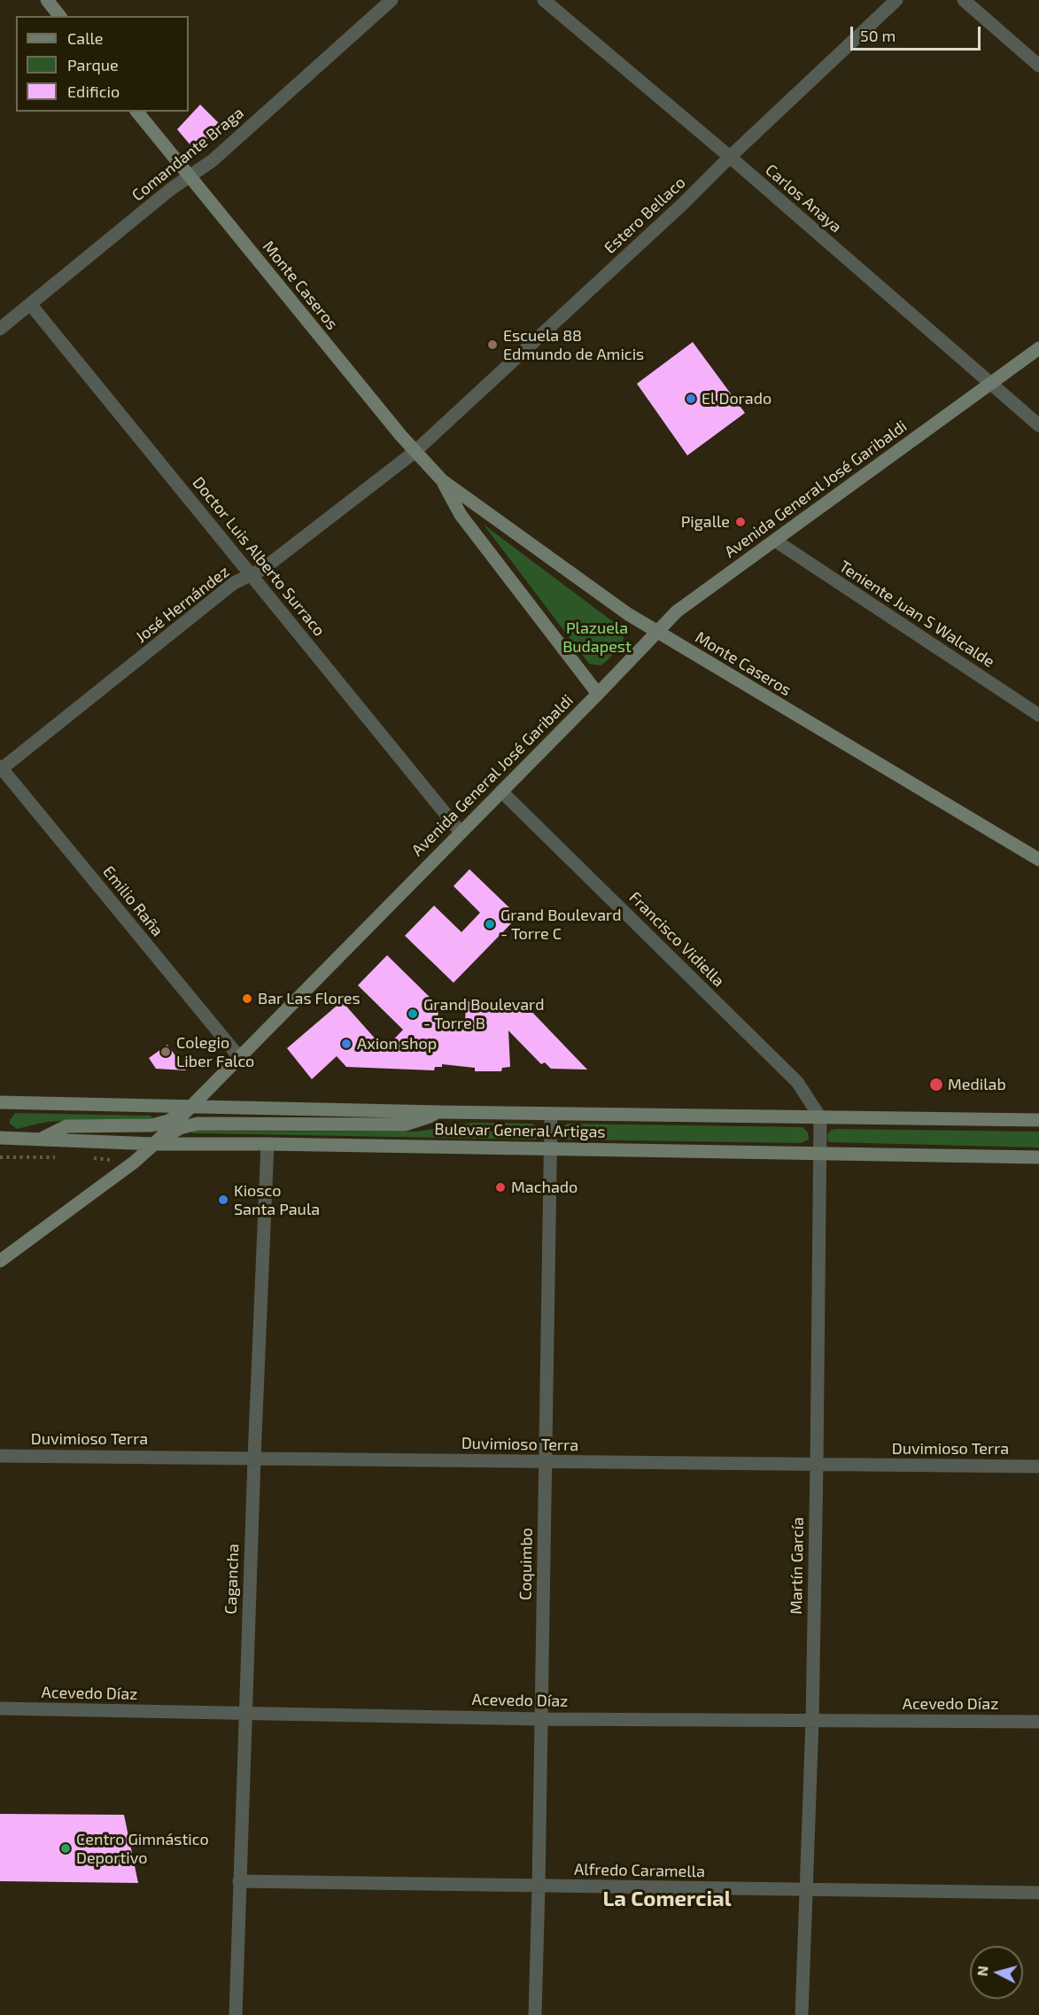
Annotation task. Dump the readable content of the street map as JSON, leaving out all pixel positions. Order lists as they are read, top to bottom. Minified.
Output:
{"streets":{"street":["Comandante Braga","Carlos Anaya","Estero Bellaco","Monte Caseros","Avenida General José Garibaldi","Doctor Luis Alberto Surraco","José Hernández","Teniente Juan S Walcalde","Emilio Raña","Francisco Vidiella","Bulevar General Artigas","Duvimioso Terra","Coquimbo","Martín García","Cagancha","Acevedo Díaz","Alfredo Caramella"]},"crossings":[["Comandante Braga","Monte Caseros"],["Comandante Braga","Doctor Luis Alberto Surraco"],["Carlos Anaya","Estero Bellaco"],["Carlos Anaya","Avenida General José Garibaldi"],["Estero Bellaco","Monte Caseros"],["Estero Bellaco","José Hernández"],["Monte Caseros","Avenida General José Garibaldi"],["Monte Caseros","José Hernández"],["Avenida General José Garibaldi","Doctor Luis Alberto Surraco"],["Avenida General José Garibaldi","Teniente Juan S Walcalde"],["Avenida General José Garibaldi","Emilio Raña"],["Avenida General José Garibaldi","Francisco Vidiella"],["Avenida General José Garibaldi","Bulevar General Artigas"],["Doctor Luis Alberto Surraco","José Hernández"],["José Hernández","Emilio Raña"],["Francisco Vidiella","Bulevar General Artigas"],["Francisco Vidiella","Martín García"],["Bulevar General Artigas","Coquimbo"],["Bulevar General Artigas","Martín García"],["Bulevar General Artigas","Cagancha"],["Duvimioso Terra","Coquimbo"],["Duvimioso Terra","Martín García"],["Duvimioso Terra","Cagancha"],["Coquimbo","Acevedo Díaz"],["Coquimbo","Alfredo Caramella"],["Martín García","Acevedo Díaz"],["Martín García","Alfredo Caramella"],["Cagancha","Acevedo Díaz"],["Cagancha","Alfredo Caramella"]],"districts":["La Comercial"],"parks":["Plazuela Budapest"],"places":["Escuela 88 Edmundo de Amicis","El Dorado","Pigalle","Grand Boulevard - Torre C","Bar Las Flores","Grand Boulevard - Torre B","Axion shop","Colegio Liber Falco","Medilab","Machado","Kiosco Santa Paula","Centro Gimnástico Deportivo"],"legend":["Calle","Parque","Edificio"],"scale_bar":"50 m","north":"left"}
